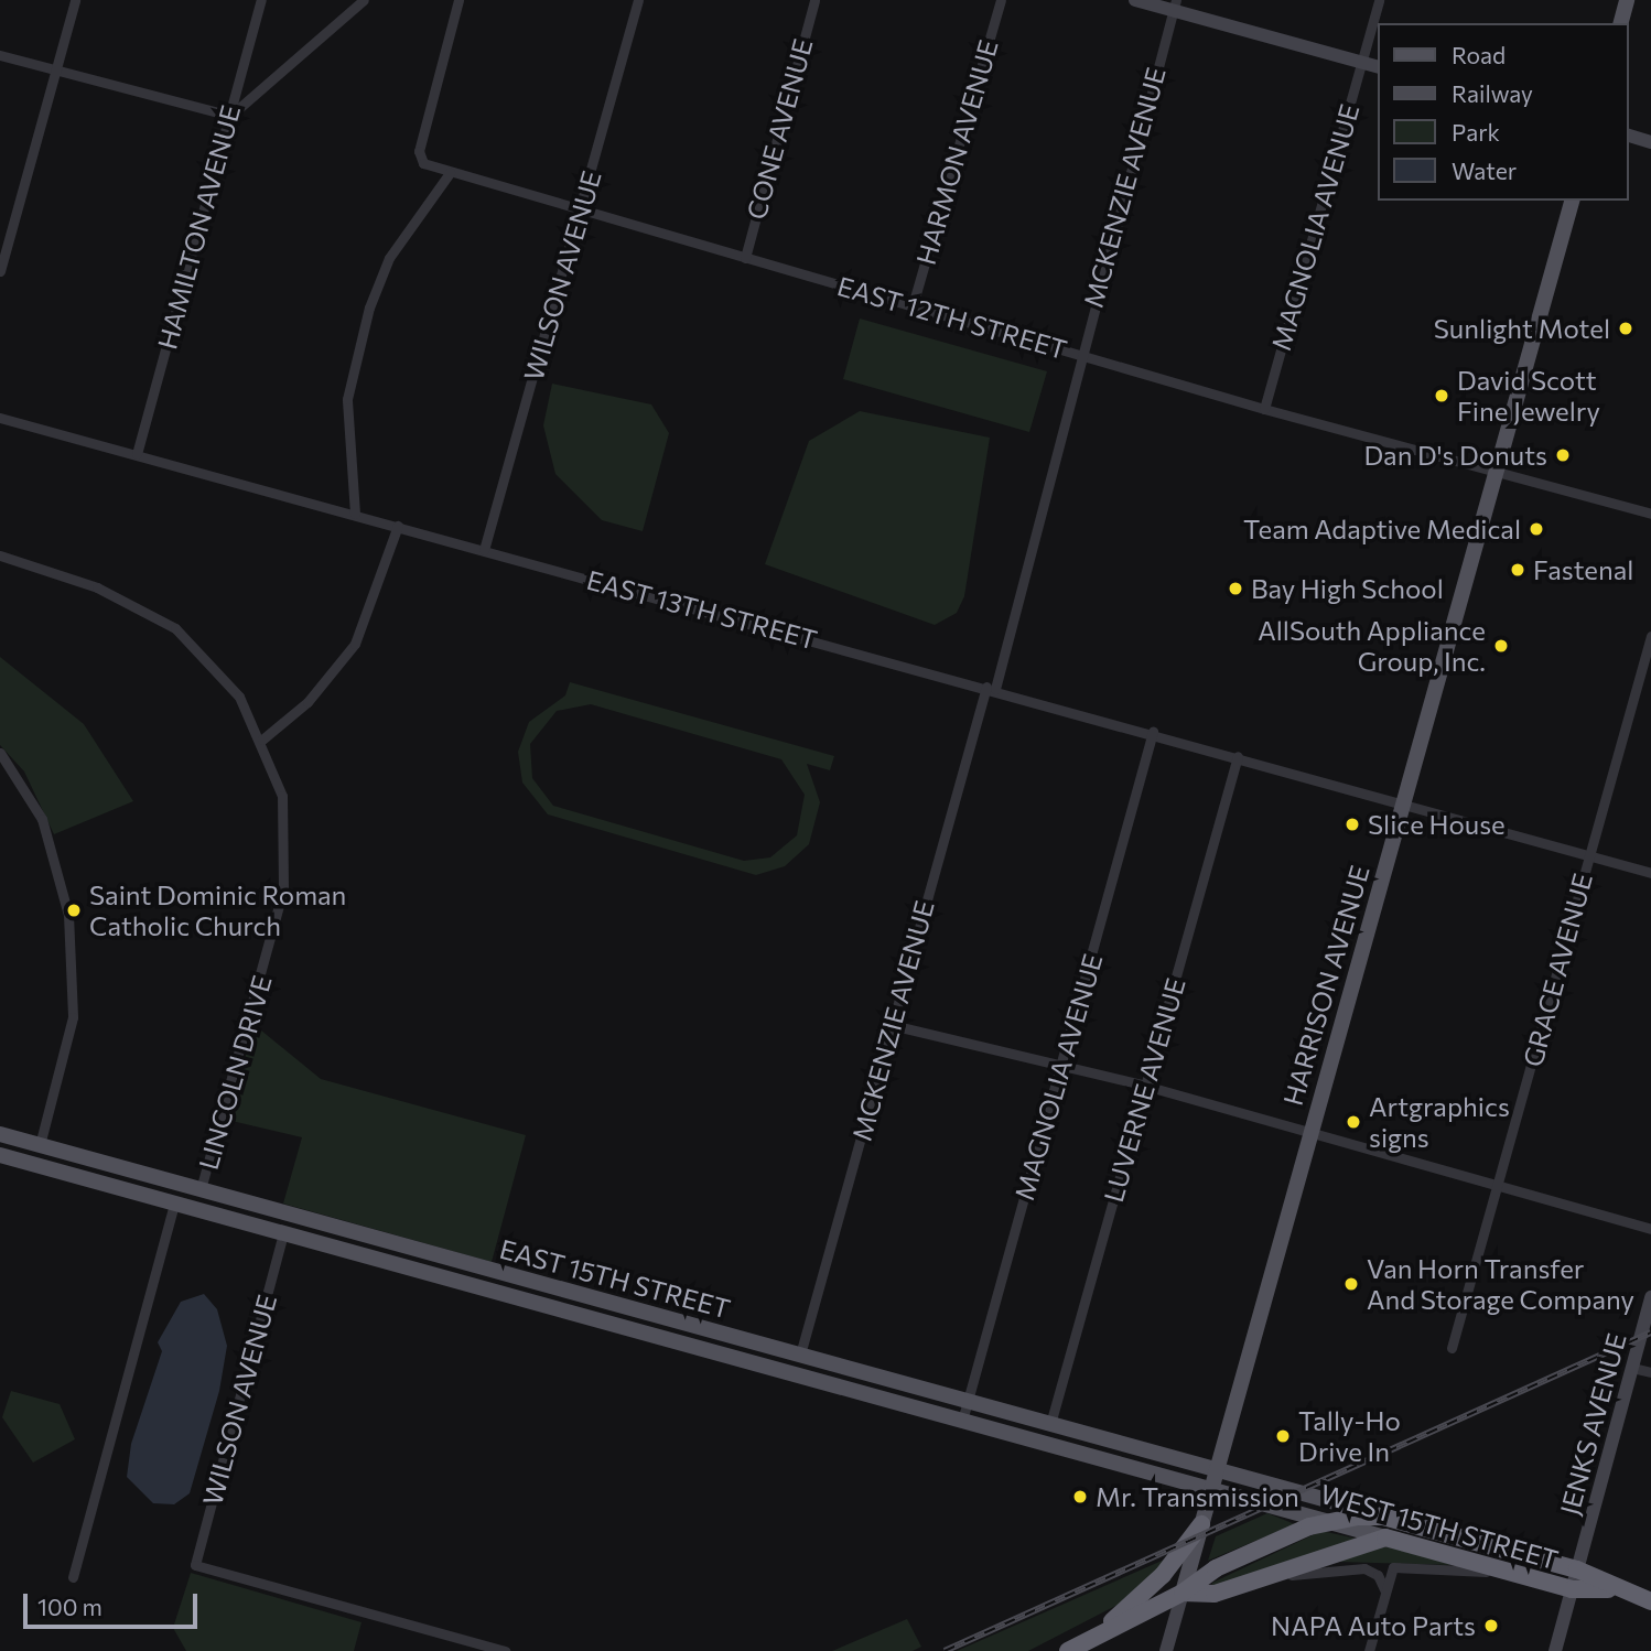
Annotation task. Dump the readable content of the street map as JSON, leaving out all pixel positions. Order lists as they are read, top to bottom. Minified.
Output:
{"streets":{"highway":["WEST 15TH STREET"],"main road":["HARRISON AVENUE","EAST 15TH STREET"],"street":["CONE AVENUE","HARMON AVENUE","MCKENZIE AVENUE","HAMILTON AVENUE","MAGNOLIA AVENUE","WILSON AVENUE","EAST 12TH STREET","EAST 13TH STREET","GRACE AVENUE","LINCOLN DRIVE","LUVERNE AVENUE","JENKS AVENUE"]},"crossings":[["CONE AVENUE","EAST 12TH STREET"],["HARMON AVENUE","EAST 12TH STREET"],["MCKENZIE AVENUE","EAST 12TH STREET"],["MCKENZIE AVENUE","EAST 13TH STREET"],["MCKENZIE AVENUE","EAST 15TH STREET"],["HAMILTON AVENUE","EAST 13TH STREET"],["MAGNOLIA AVENUE","EAST 12TH STREET"],["MAGNOLIA AVENUE","EAST 13TH STREET"],["MAGNOLIA AVENUE","EAST 15TH STREET"],["WILSON AVENUE","EAST 12TH STREET"],["WILSON AVENUE","EAST 13TH STREET"],["WILSON AVENUE","EAST 15TH STREET"],["EAST 12TH STREET","HARRISON AVENUE"],["EAST 13TH STREET","GRACE AVENUE"],["EAST 13TH STREET","HARRISON AVENUE"],["EAST 13TH STREET","LUVERNE AVENUE"],["HARRISON AVENUE","EAST 15TH STREET"],["HARRISON AVENUE","WEST 15TH STREET"],["LINCOLN DRIVE","EAST 15TH STREET"],["LUVERNE AVENUE","EAST 15TH STREET"],["EAST 15TH STREET","WEST 15TH STREET"],["JENKS AVENUE","WEST 15TH STREET"]],"places":["Sunlight Motel","David Scott Fine Jewelry","Dan D's Donuts","Team Adaptive Medical","Fastenal","Bay High School","AllSouth Appliance Group, Inc.","Slice House","Saint Dominic Roman Catholic Church","Artgraphics signs","Van Horn Transfer And Storage Company","Tally-Ho Drive In","Mr. Transmission","NAPA Auto Parts"],"legend":["Road","Railway","Park","Water"],"scale_bar":"100 m"}
